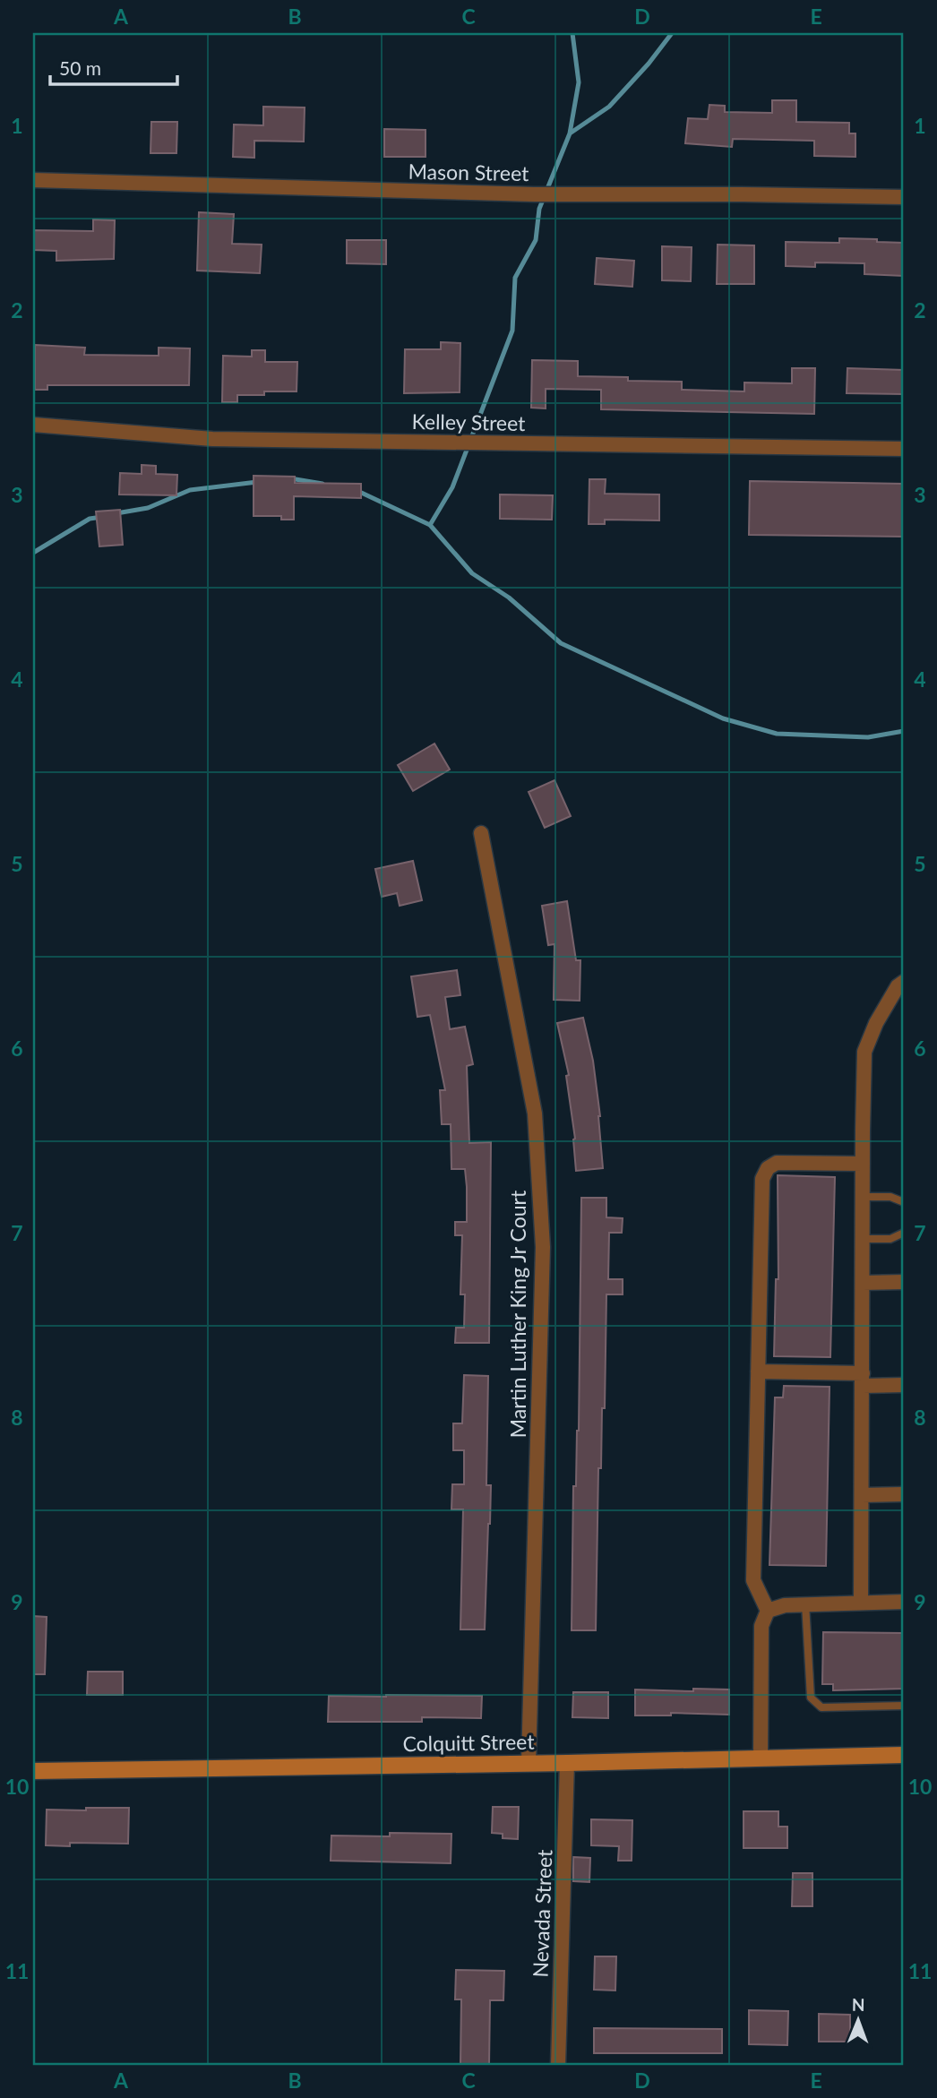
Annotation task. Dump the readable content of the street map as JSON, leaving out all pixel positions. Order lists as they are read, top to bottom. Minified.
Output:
{"streets":{"street":["Mason Street","Kelley Street","Martin Luther King Jr Court","Colquitt Street","Nevada Street"]},"crossings":[["Martin Luther King Jr Court","Colquitt Street"],["Colquitt Street","Nevada Street"]],"scale_bar":"50 m","north":"top","grid":{"columns":["A","B","C","D","E"],"rows":["1","2","3","4","5","6","7","8","9","10","11"]}}
